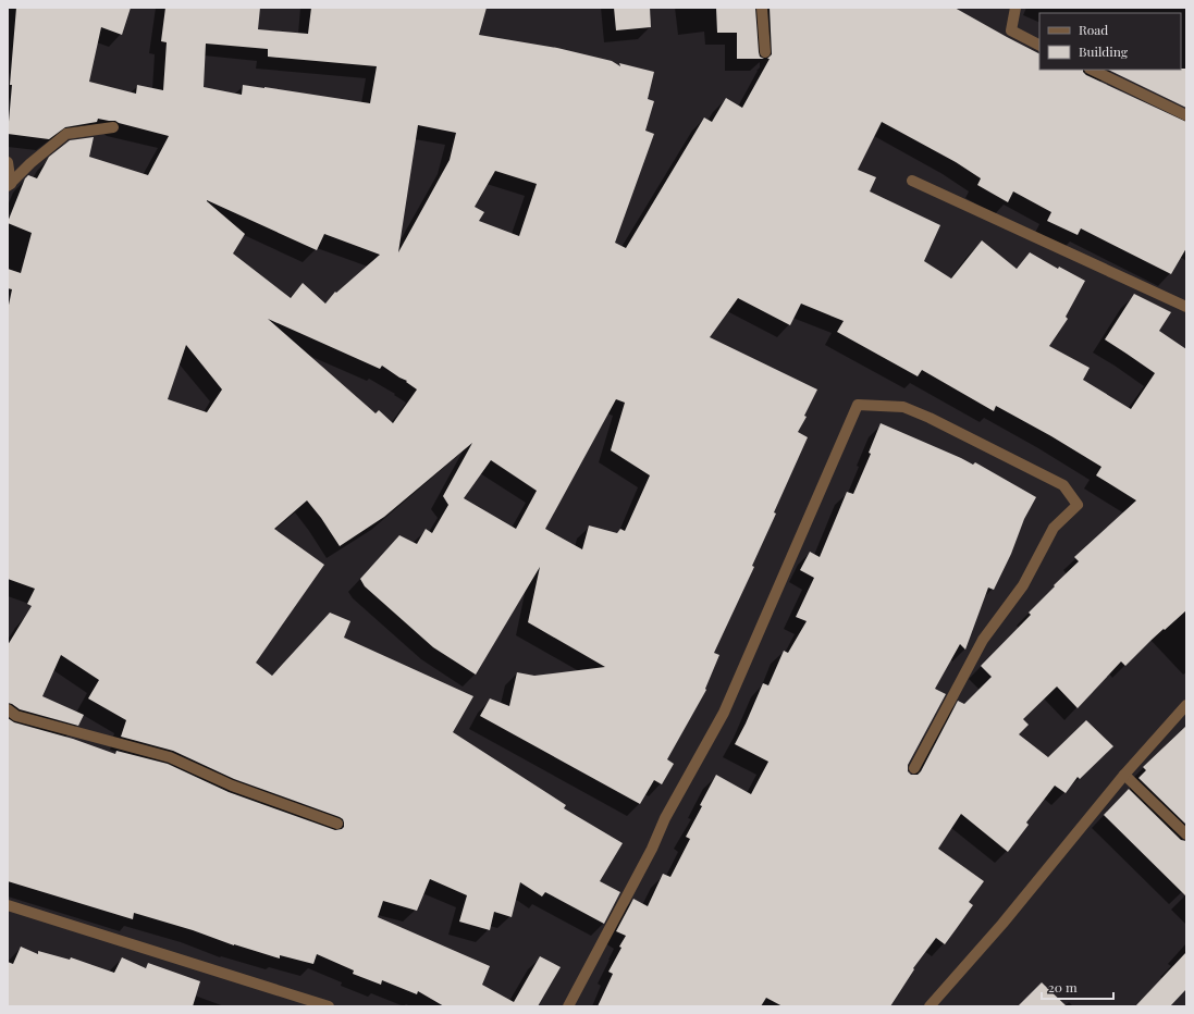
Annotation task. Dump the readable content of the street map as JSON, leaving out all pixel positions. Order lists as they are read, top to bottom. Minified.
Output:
{"legend":["Road","Building"],"scale_bar":"20 m"}
